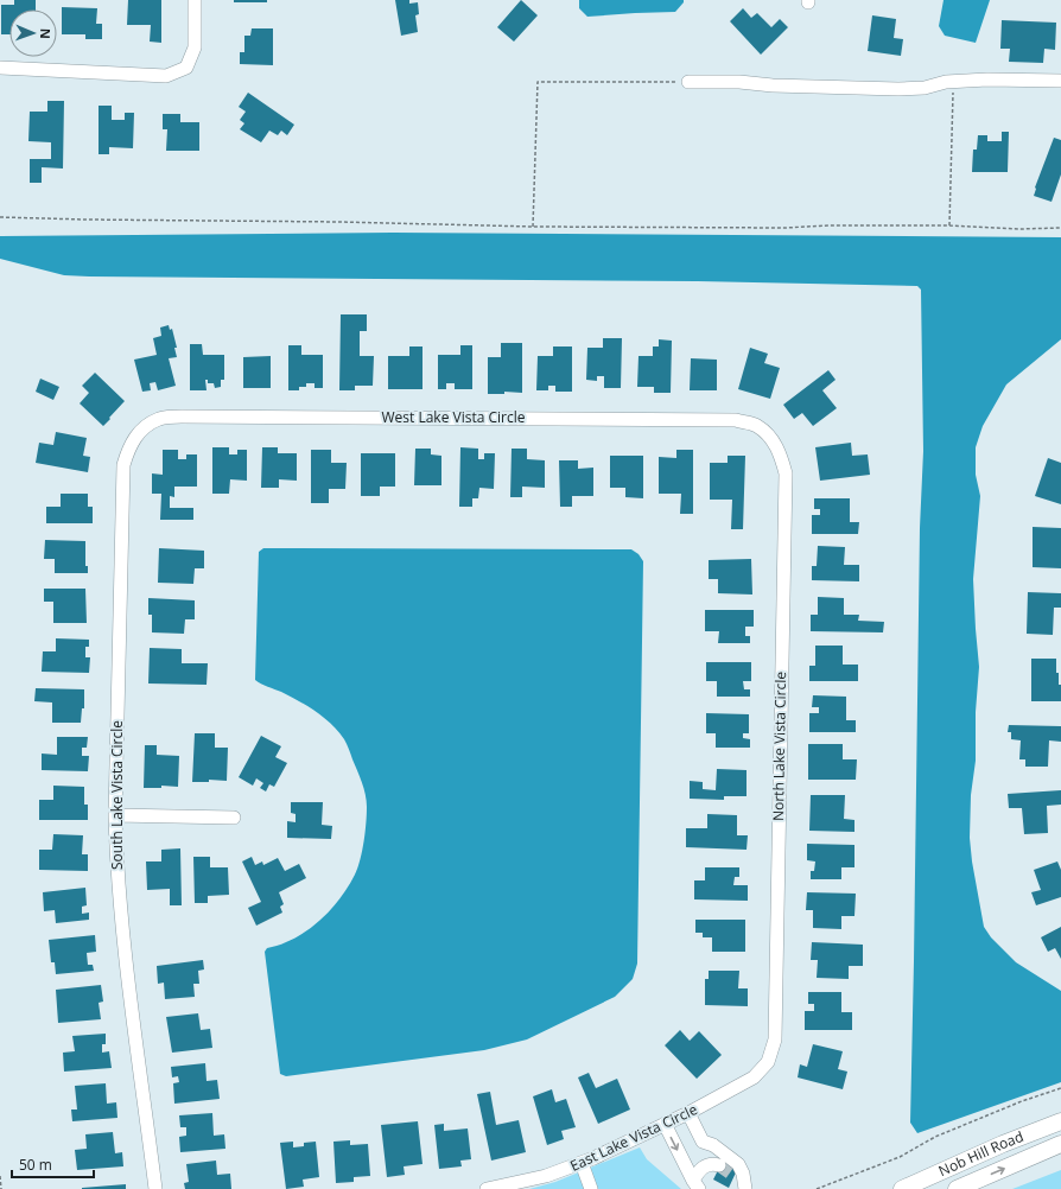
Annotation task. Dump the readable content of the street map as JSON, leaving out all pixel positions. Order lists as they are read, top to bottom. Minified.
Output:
{"streets":{"main road":["Nob Hill Road"],"street":["West Lake Vista Circle","North Lake Vista Circle","South Lake Vista Circle","East Lake Vista Circle"]},"crossings":[["West Lake Vista Circle","North Lake Vista Circle"],["West Lake Vista Circle","South Lake Vista Circle"],["North Lake Vista Circle","East Lake Vista Circle"]],"scale_bar":"50 m","north":"right"}
